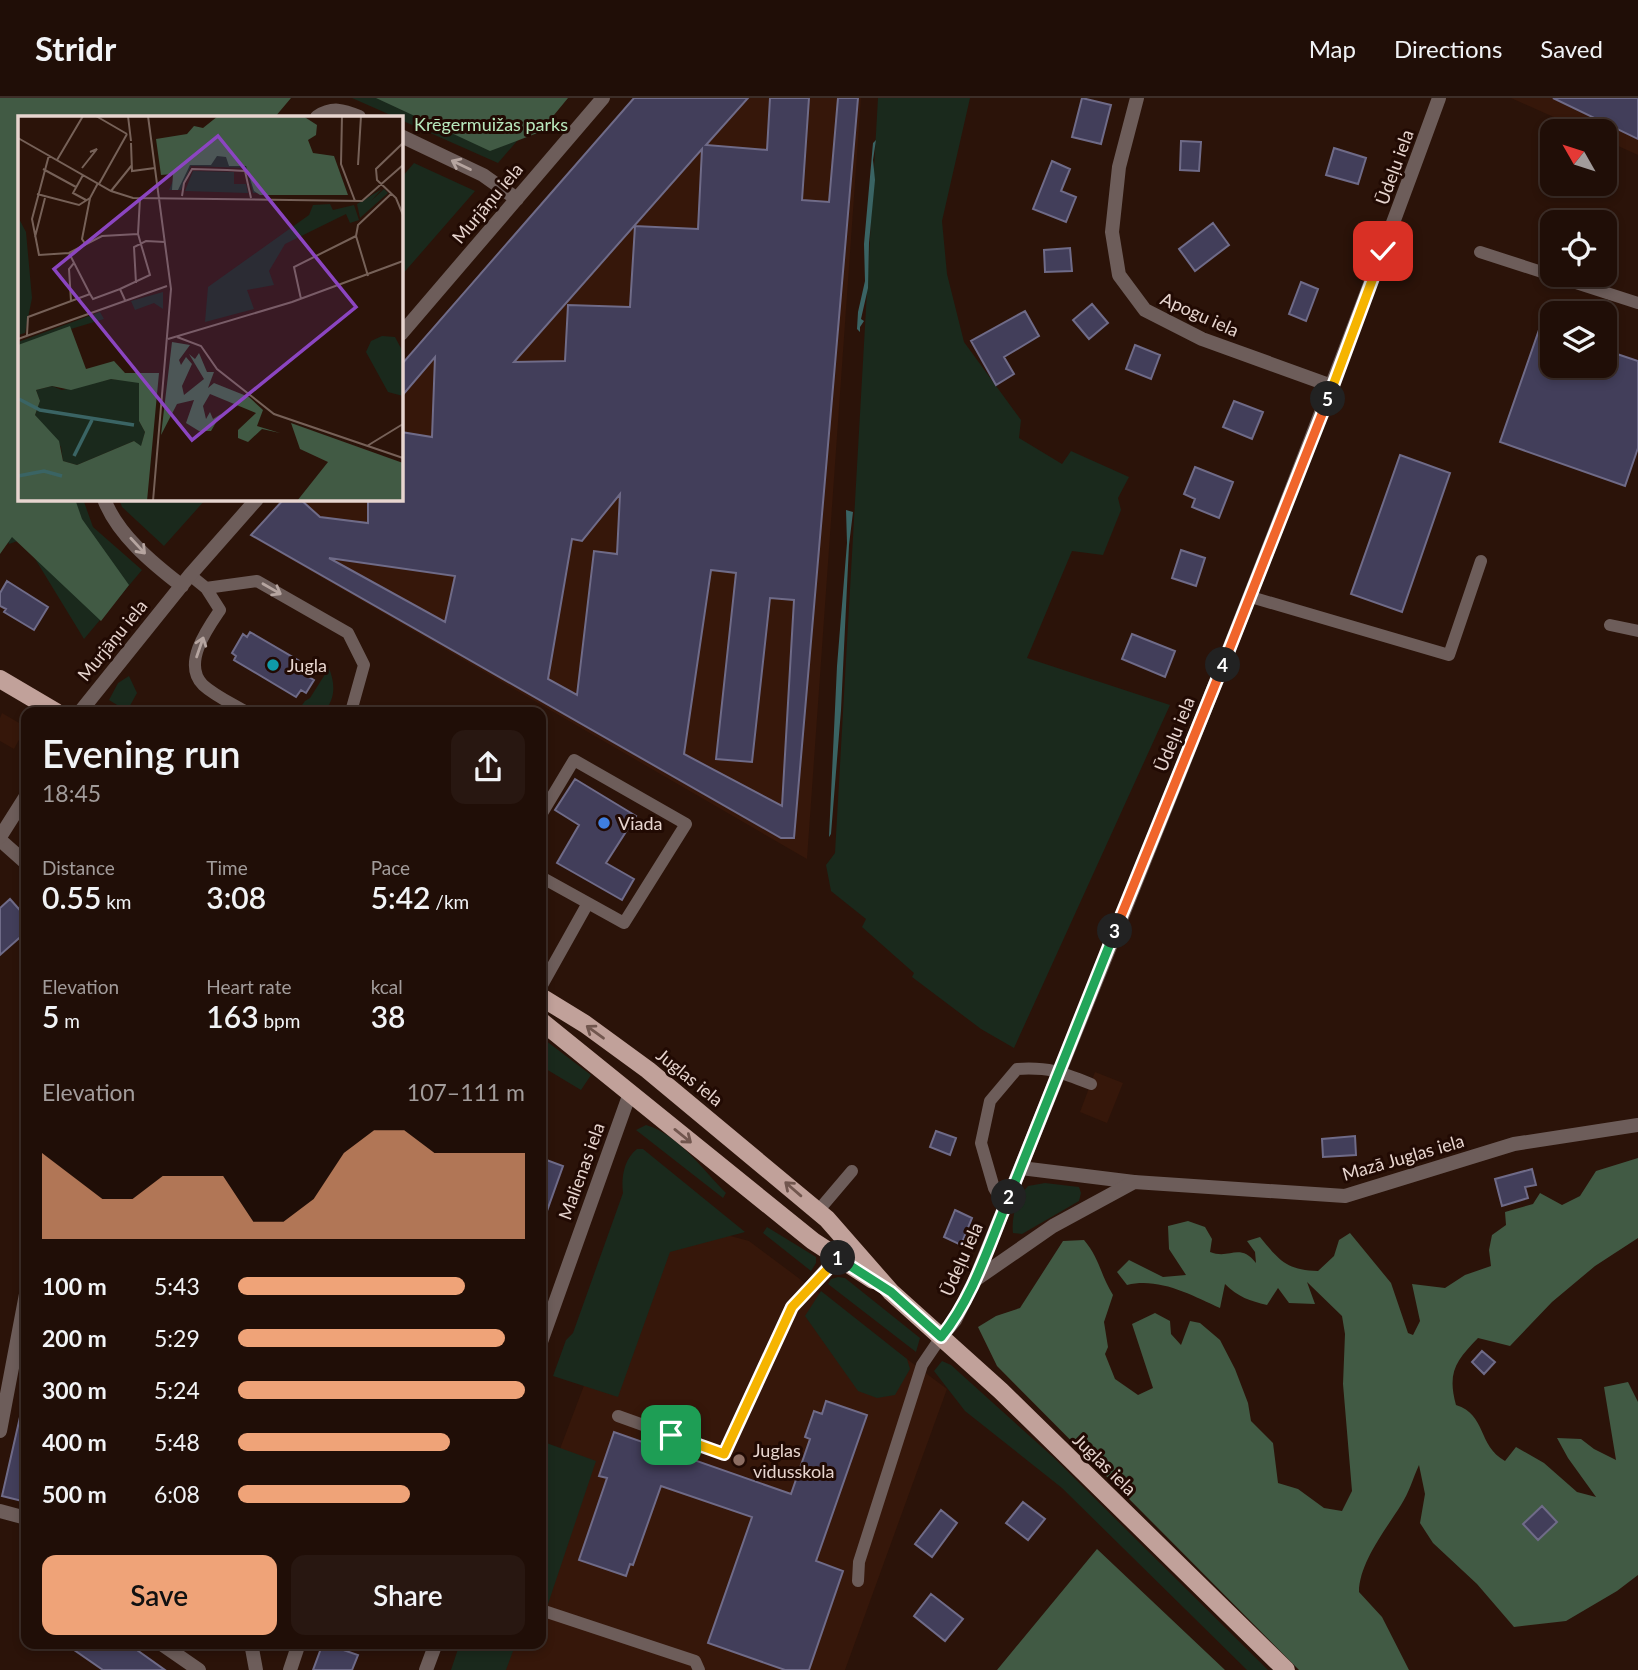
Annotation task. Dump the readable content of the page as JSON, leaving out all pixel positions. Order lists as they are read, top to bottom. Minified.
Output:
{"streets":{"main road":["Juglas iela"],"street":["Ūdeļu iela","Murjāņu iela","Apogu iela","Mazā Juglas iela","Malienas iela"]},"crossings":[["Ūdeļu iela","Apogu iela"],["Ūdeļu iela","Juglas iela"],["Ūdeļu iela","Mazā Juglas iela"],["Juglas iela","Malienas iela"]],"parks":["Krēgermuižas parks"],"places":["Jugla","Viada","Juglas vidusskola"],"north":"top left","page":{"header":"Stridr","nav":["Map","Directions","Saved"],"pins":["5","4","3","2","1"],"heading":["Evening run","18:45"],"stats":[["Distance","0.55 km"],["Time","3:08"],["Pace","5:42 /km"],["Elevation","5 m"],["Heart rate","163 bpm"],["kcal","38"]],"chart":["Elevation","107–111 m"],"list":[{"name":"100 m","note":"5:43"},{"name":"200 m","note":"5:29"},{"name":"300 m","note":"5:24"},{"name":"400 m","note":"5:48"},{"name":"500 m","note":"6:08"}],"buttons":["Save","Share"]}}
